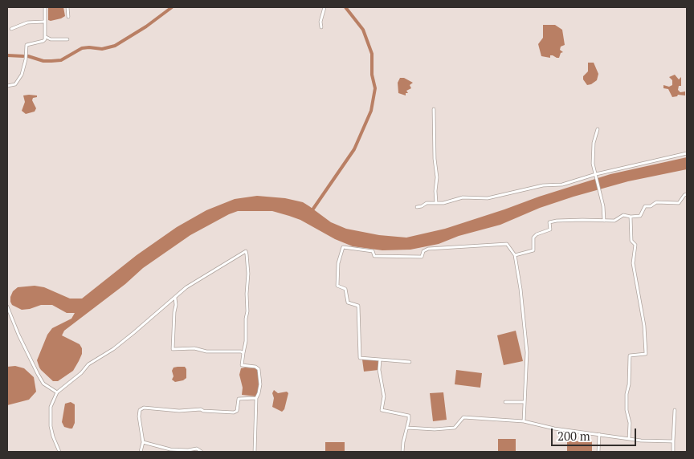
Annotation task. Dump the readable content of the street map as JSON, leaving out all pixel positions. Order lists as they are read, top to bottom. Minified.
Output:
{"scale_bar":"200 m"}
